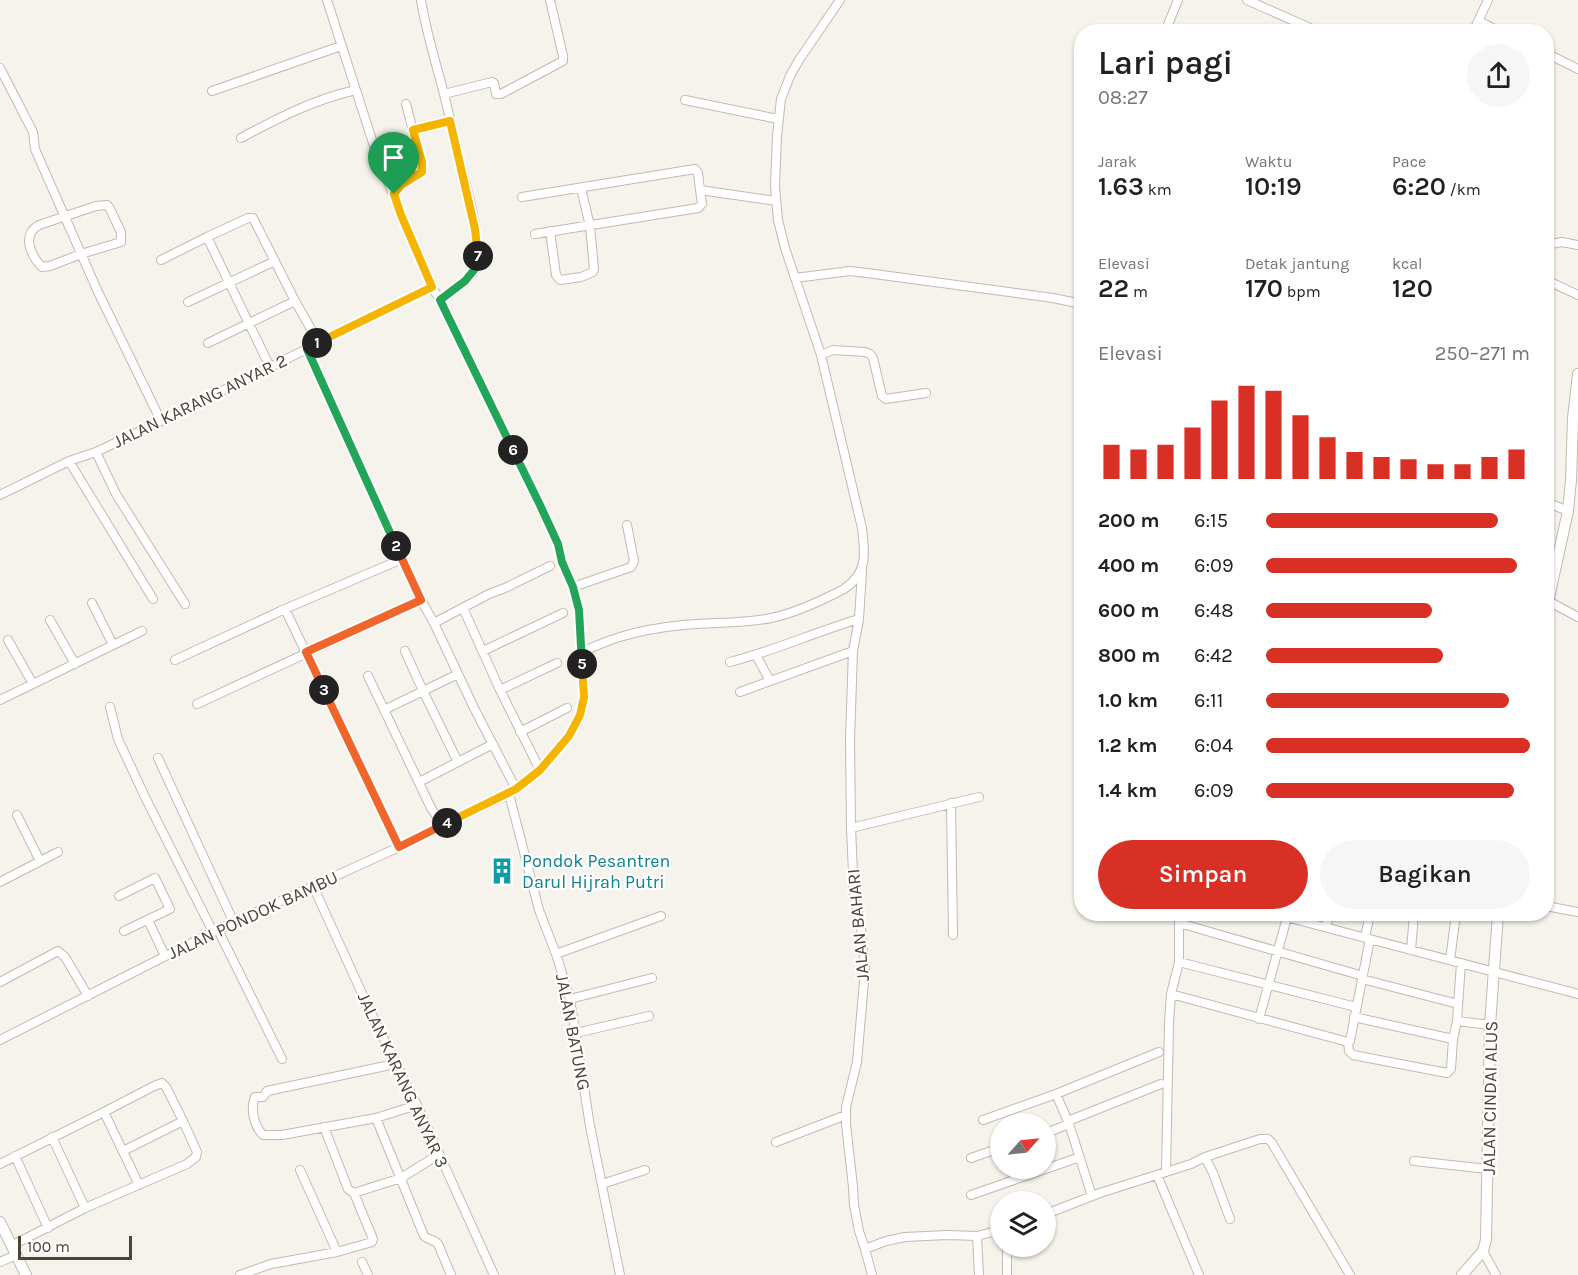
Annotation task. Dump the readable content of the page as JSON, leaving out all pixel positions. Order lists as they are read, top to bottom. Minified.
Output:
{"streets":{"street":["JALAN KARANG ANYAR 2","JALAN PONDOK BAMBU","JALAN BAHARI","JALAN BATUNG","JALAN KARANG ANYAR 3","JALAN CINDAI ALUS"]},"crossings":[["JALAN KARANG ANYAR 2","JALAN PONDOK BAMBU"],["JALAN KARANG ANYAR 2","JALAN BATUNG"],["JALAN PONDOK BAMBU","JALAN BATUNG"],["JALAN PONDOK BAMBU","JALAN KARANG ANYAR 3"]],"places":{"building":["Pondok Pesantren Darul Hijrah Putri"]},"scale_bar":"100 m","north":"top right","page":{"heading":["Lari pagi","08:27"],"stats":[["Jarak","1.63 km"],["Waktu","10:19"],["Pace","6:20 /km"],["Elevasi","22 m"],["Detak jantung","170 bpm"],["kcal","120"]],"pins":["7","1","6","2","5","3","4"],"chart":["Elevasi","250–271 m"],"list":[{"name":"200 m","note":"6:15"},{"name":"400 m","note":"6:09"},{"name":"600 m","note":"6:48"},{"name":"800 m","note":"6:42"},{"name":"1.0 km","note":"6:11"},{"name":"1.2 km","note":"6:04"},{"name":"1.4 km","note":"6:09"}],"buttons":["Simpan","Bagikan"],"scale":"100 m"}}
